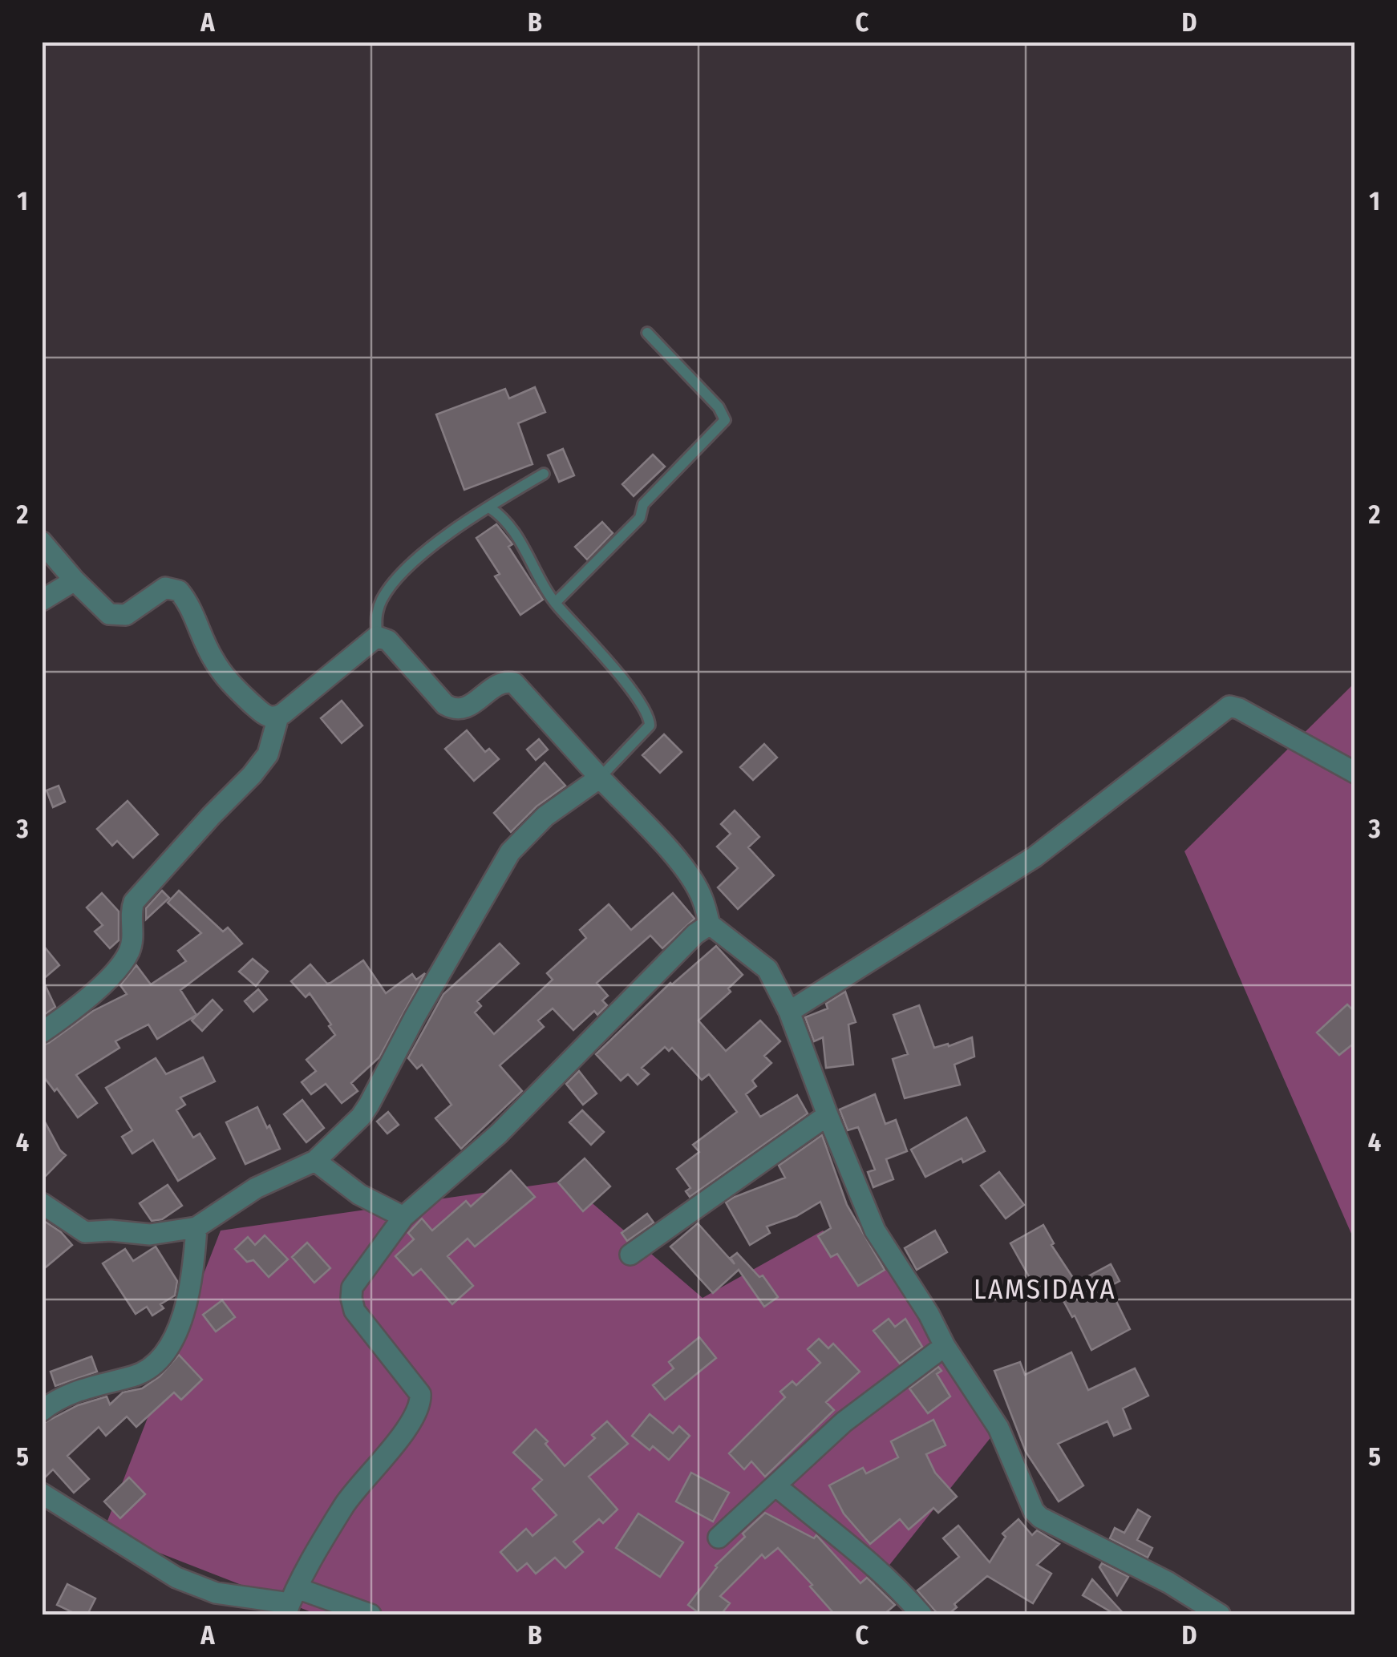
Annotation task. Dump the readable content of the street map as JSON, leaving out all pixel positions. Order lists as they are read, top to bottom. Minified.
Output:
{"districts":["LAMSIDAYA"],"grid":{"columns":["A","B","C","D"],"rows":["1","2","3","4","5"]}}
